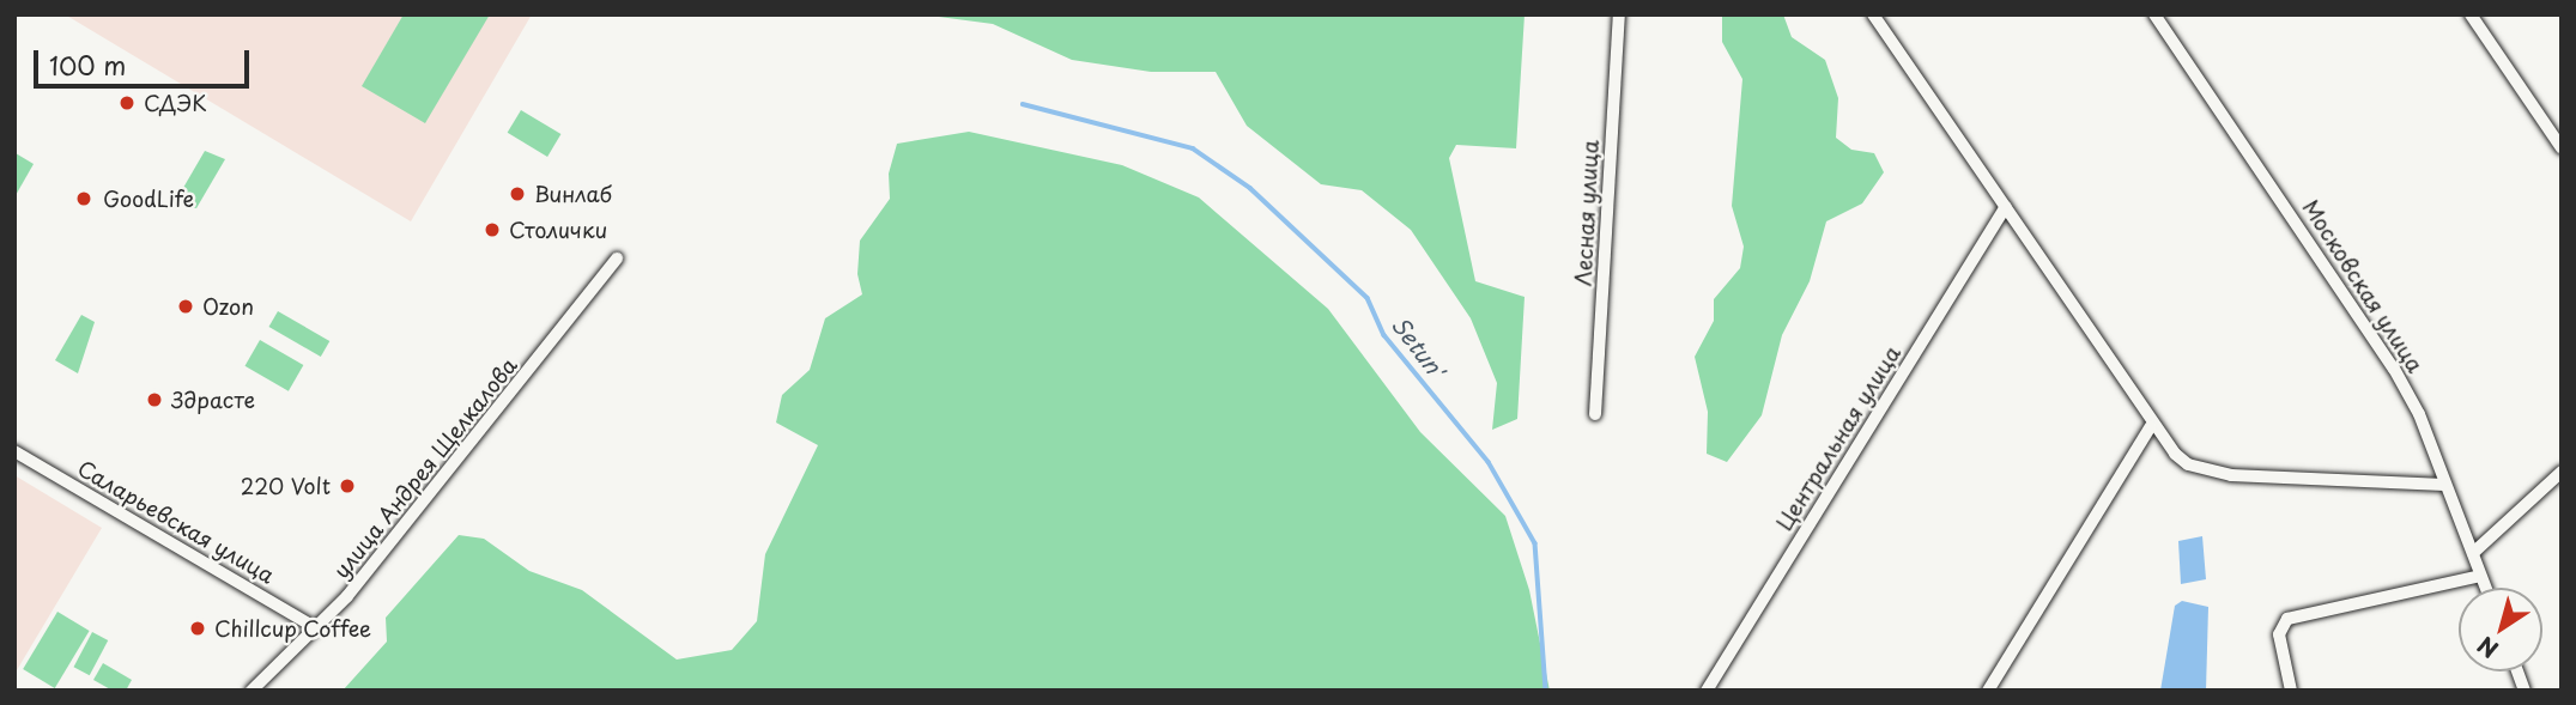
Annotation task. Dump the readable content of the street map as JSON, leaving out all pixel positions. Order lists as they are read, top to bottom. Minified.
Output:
{"streets":{"street":["Лесная улица","Московская улица","Центральная улица","улица Андрея Щелкалова","Саларьевская улица"]},"crossings":[["улица Андрея Щелкалова","Саларьевская улица"]],"water":["Setun'"],"places":["СДЭК","Винлаб","GoodLife","Столички","Ozon","Здрасте","220 Volt","Chillcup Coffee"],"scale_bar":"100 m","north":"bottom left"}
